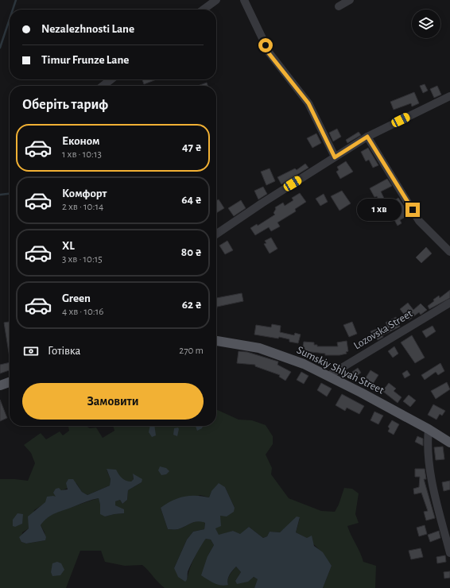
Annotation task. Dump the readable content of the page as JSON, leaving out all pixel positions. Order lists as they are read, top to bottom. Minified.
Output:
{"streets":{"main road":["Sumskiy Shlyah Street"],"street":["Lozovska Street"]},"crossings":[["Lozovska Street","Sumskiy Shlyah Street"]],"page":{"banner":["Nezalezhnosti Lane","Timur Frunze Lane"],"heading":"Оберіть тариф","list":[{"name":"Економ","note":"1 хв · 10:13","value":"47 ₴"},{"name":"Комфорт","note":"2 хв · 10:14","value":"64 ₴"},{"name":"XL","note":"3 хв · 10:15","value":"80 ₴"},{"name":"Green","note":"4 хв · 10:16","value":"62 ₴"}],"bubble":"1 хв","pay":["Готівка","270 m"],"buttons":"Замовити"}}
